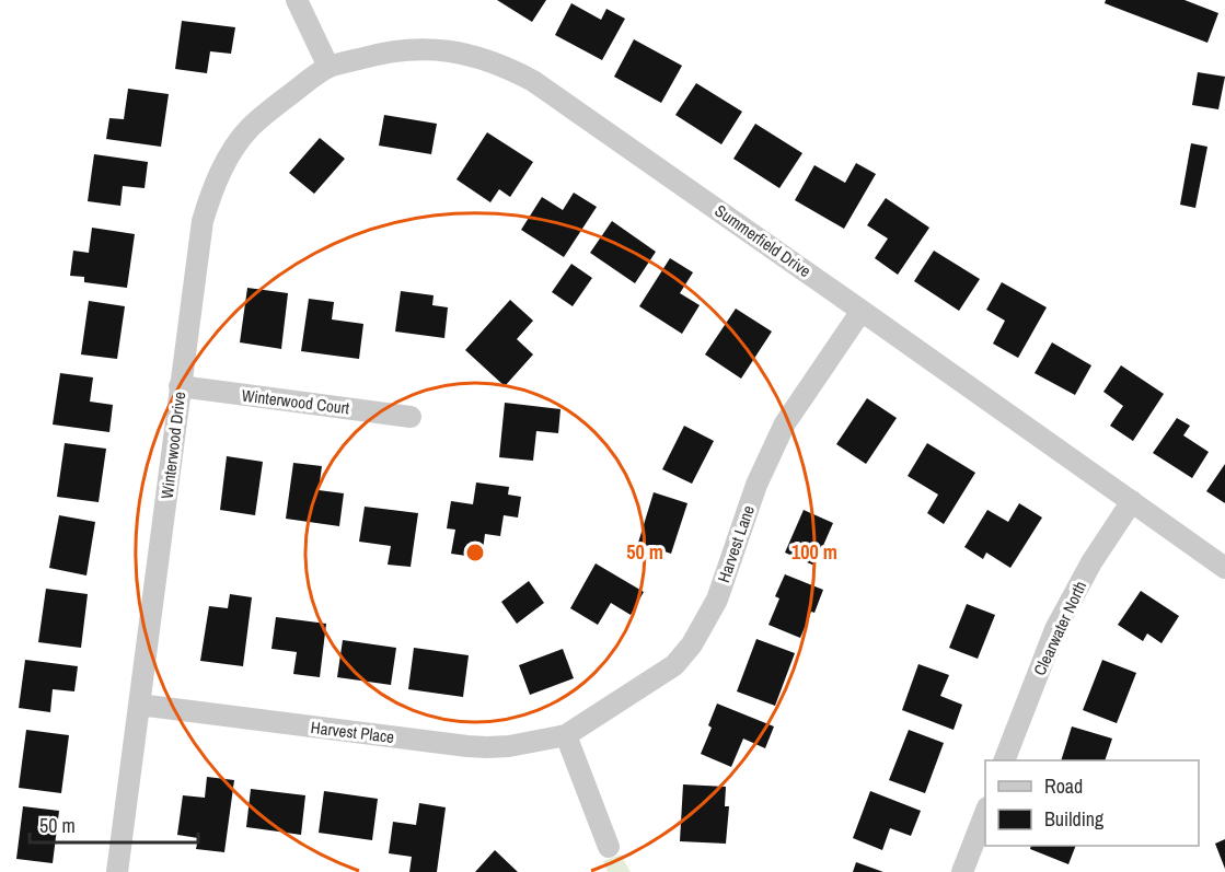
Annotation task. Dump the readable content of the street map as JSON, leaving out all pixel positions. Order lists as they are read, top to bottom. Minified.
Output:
{"streets":{"street":["Summerfield Drive","Winterwood Court","Winterwood Drive","Harvest Lane","Clearwater North","Harvest Place"]},"crossings":[["Summerfield Drive","Winterwood Drive"],["Summerfield Drive","Harvest Lane"],["Summerfield Drive","Clearwater North"],["Winterwood Court","Winterwood Drive"],["Winterwood Drive","Harvest Place"],["Harvest Lane","Harvest Place"]],"legend":["Road","Building"],"scale_bar":"50 m","rings":["50 m","100 m"]}
